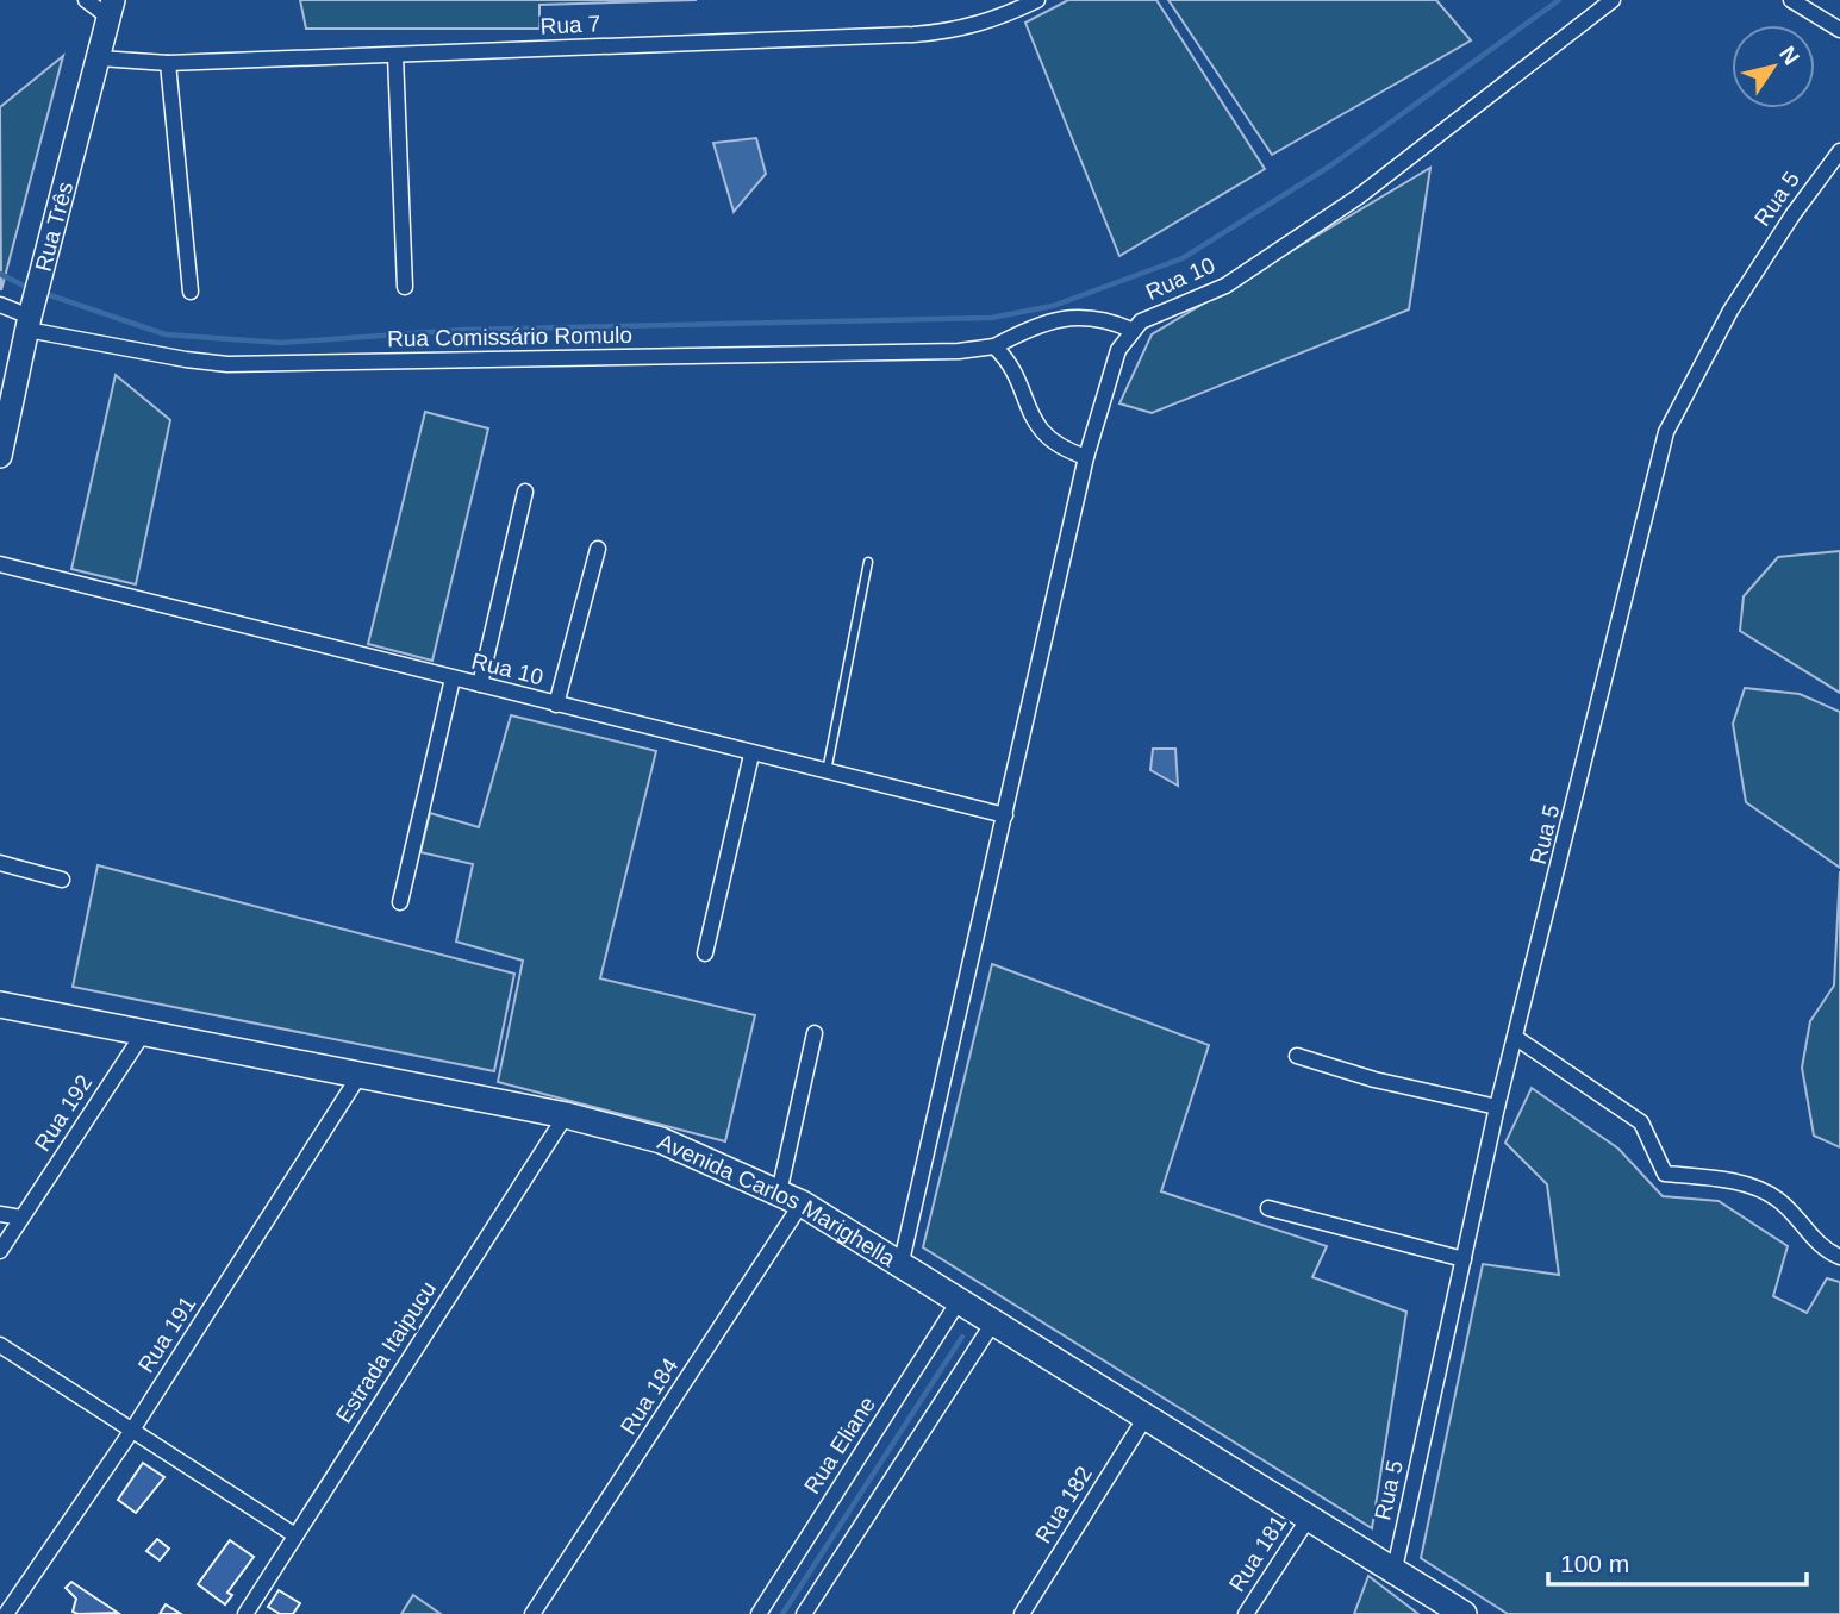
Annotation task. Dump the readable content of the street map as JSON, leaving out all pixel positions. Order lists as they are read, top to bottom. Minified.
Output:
{"streets":{"main road":["Rua Três","Avenida Carlos Marighella"],"street":["Rua 7","Rua 5","Rua 10","Rua Comissário Romulo","Rua 192","Rua 191","Estrada Itaipucu","Rua 184","Rua Eliane","Rua 182","Rua 181"]},"crossings":[["Rua 7","Rua Três"],["Rua 5","Avenida Carlos Marighella"],["Rua Três","Rua Comissário Romulo"],["Rua 10","Rua Comissário Romulo"],["Rua 10","Avenida Carlos Marighella"],["Rua 192","Avenida Carlos Marighella"],["Avenida Carlos Marighella","Rua 191"],["Avenida Carlos Marighella","Estrada Itaipucu"],["Avenida Carlos Marighella","Rua 184"],["Avenida Carlos Marighella","Rua Eliane"],["Avenida Carlos Marighella","Rua 182"],["Avenida Carlos Marighella","Rua 181"]],"scale_bar":"100 m","north":"top right"}
